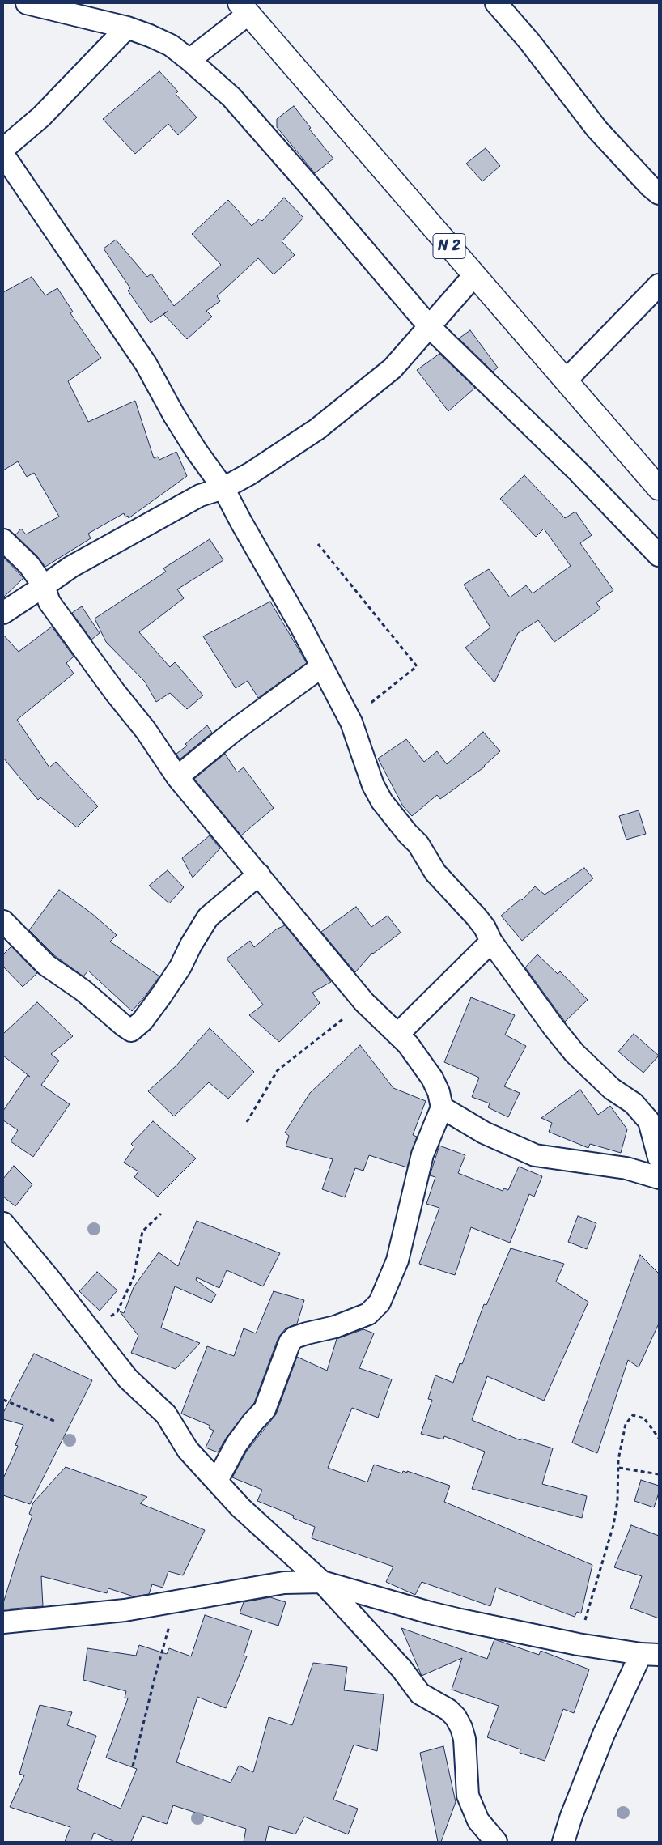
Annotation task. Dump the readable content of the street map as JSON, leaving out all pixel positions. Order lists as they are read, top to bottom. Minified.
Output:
{"streets":{"main road":["N 2"]}}
